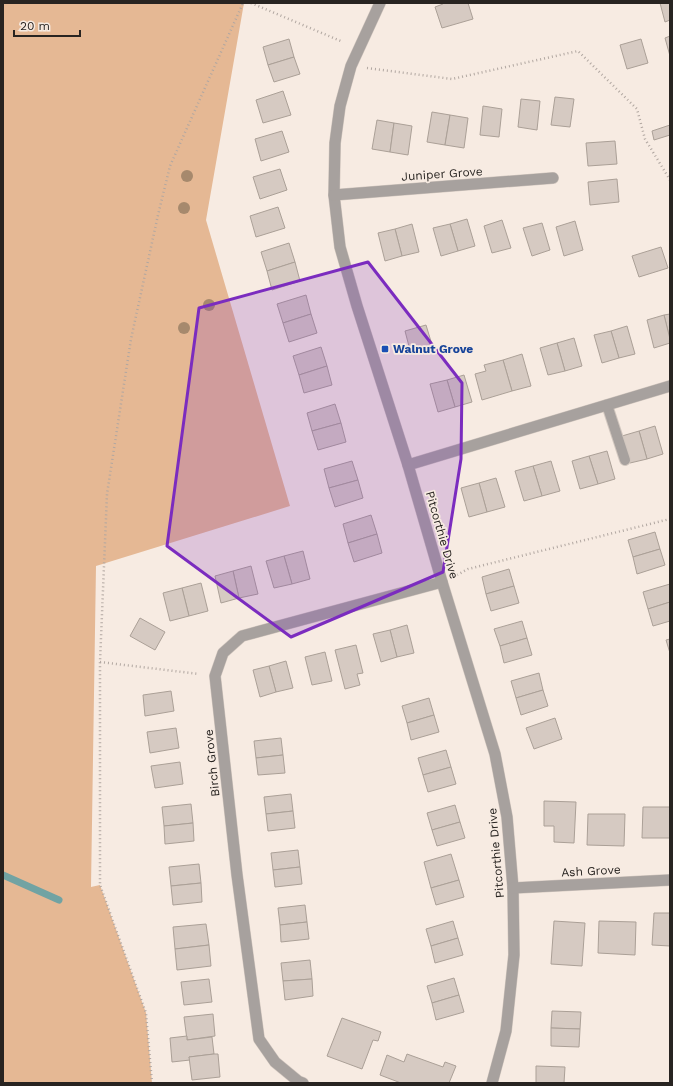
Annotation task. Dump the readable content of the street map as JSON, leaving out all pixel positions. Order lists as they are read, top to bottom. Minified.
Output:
{"streets":{"street":["Juniper Grove","Pitcorthie Drive","Birch Grove","Ash Grove"]},"crossings":[["Juniper Grove","Pitcorthie Drive"],["Pitcorthie Drive","Birch Grove"],["Pitcorthie Drive","Ash Grove"]],"places":{"transit":["Walnut Grove"]},"scale_bar":"20 m"}
